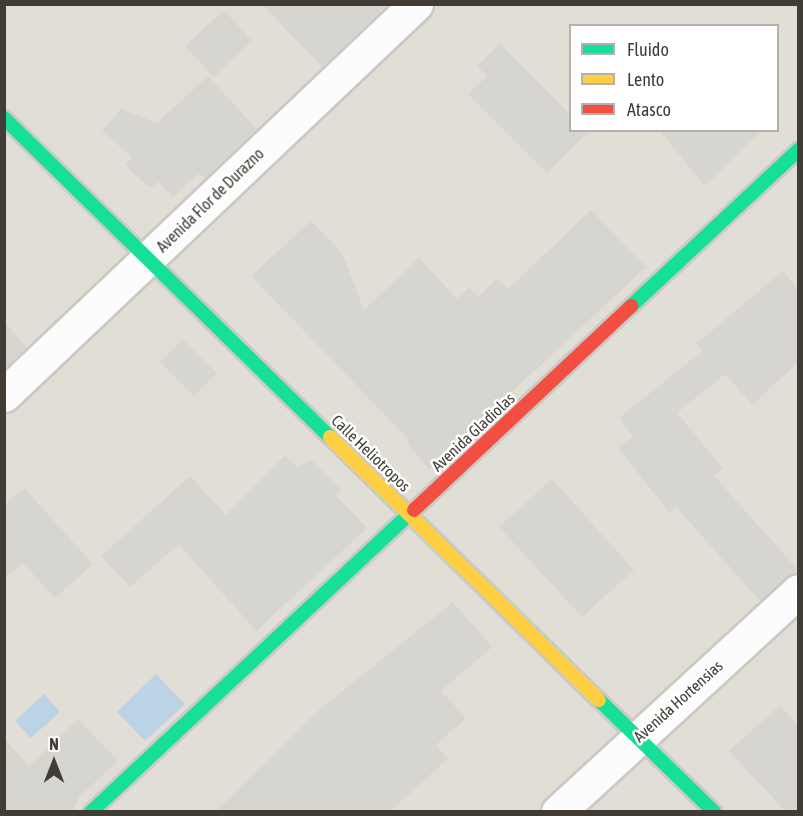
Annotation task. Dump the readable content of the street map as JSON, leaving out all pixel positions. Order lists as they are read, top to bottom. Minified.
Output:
{"streets":{"street":["Avenida Flor de Durazno","Avenida Gladiolas","Calle Heliotropos","Avenida Hortensias"]},"crossings":[["Avenida Flor de Durazno","Calle Heliotropos"],["Avenida Gladiolas","Calle Heliotropos"],["Calle Heliotropos","Avenida Hortensias"]],"legend":["Fluido","Lento","Atasco"],"north":"top"}
